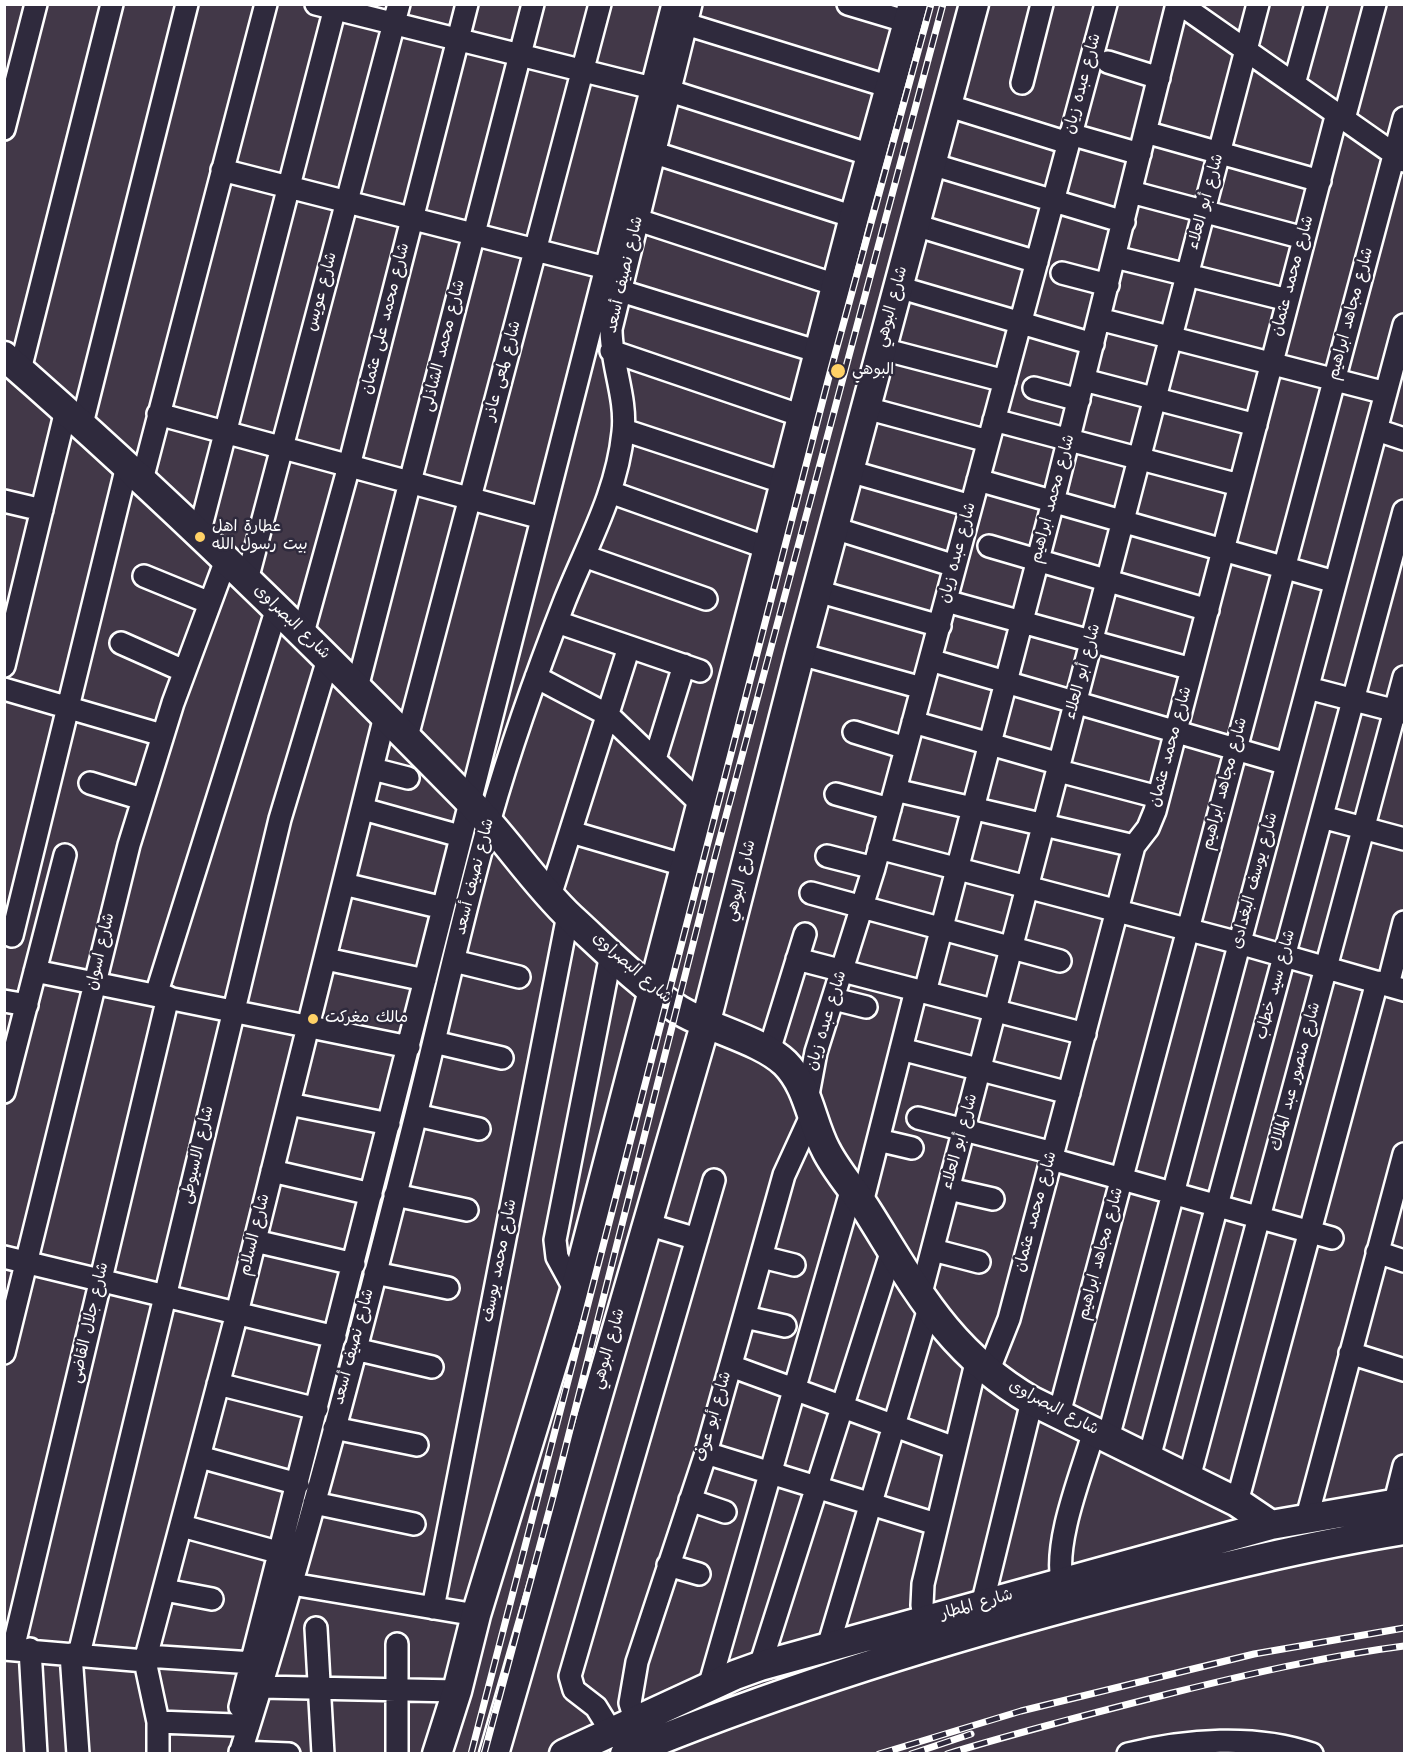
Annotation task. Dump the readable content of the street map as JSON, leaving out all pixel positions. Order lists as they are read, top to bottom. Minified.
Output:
{"streets":{"street":["شارع عبده زيان","شارع أبو العلاء","شارع نصيف أسعد","شارع محمد عثمان","شارع عويس","شارع البوهي","شارع مجاهد ابراهيم","شارع محمد على عثمان","شارع محمد الشاذلى","شارع لمعى عاذر","شارع محمد ابراهيم","شارع البصراوى","شارع يوسف البغدادى","شارع اسوان","شارع سيد خطاب","شارع منصور عبد الملاك","شارع الاسيوطى","شارع السلام","شارع محمد يوسف","شارع جلال القاضى","شارع أبو عوف","شارع المطار"]},"crossings":[["شارع عبده زيان","شارع البصراوى"],["شارع عبده زيان","شارع أبو عوف"],["شارع أبو العلاء","شارع البصراوى"],["شارع أبو العلاء","شارع المطار"],["شارع نصيف أسعد","شارع البصراوى"],["شارع محمد عثمان","شارع البصراوى"],["شارع محمد عثمان","شارع المطار"],["شارع عويس","شارع البصراوى"],["شارع البوهي","شارع البصراوى"],["شارع مجاهد ابراهيم","شارع البصراوى"],["شارع محمد على عثمان","شارع البصراوى"],["شارع محمد الشاذلى","شارع البصراوى"],["شارع لمعى عاذر","شارع البصراوى"],["شارع محمد ابراهيم","شارع البصراوى"],["شارع محمد ابراهيم","شارع المطار"],["شارع البصراوى","شارع يوسف البغدادى"],["شارع البصراوى","شارع اسوان"],["شارع البصراوى","شارع سيد خطاب"],["شارع البصراوى","شارع منصور عبد الملاك"],["شارع البصراوى","شارع الاسيوطى"],["شارع البصراوى","شارع السلام"],["شارع البصراوى","شارع محمد يوسف"],["شارع البصراوى","شارع جلال القاضى"],["شارع البصراوى","شارع أبو عوف"],["شارع البصراوى","شارع المطار"],["شارع يوسف البغدادى","شارع المطار"],["شارع أبو عوف","شارع المطار"]],"places":["البوهي","عطارة اهل بيت رسول الله","مالك مغركت"]}
